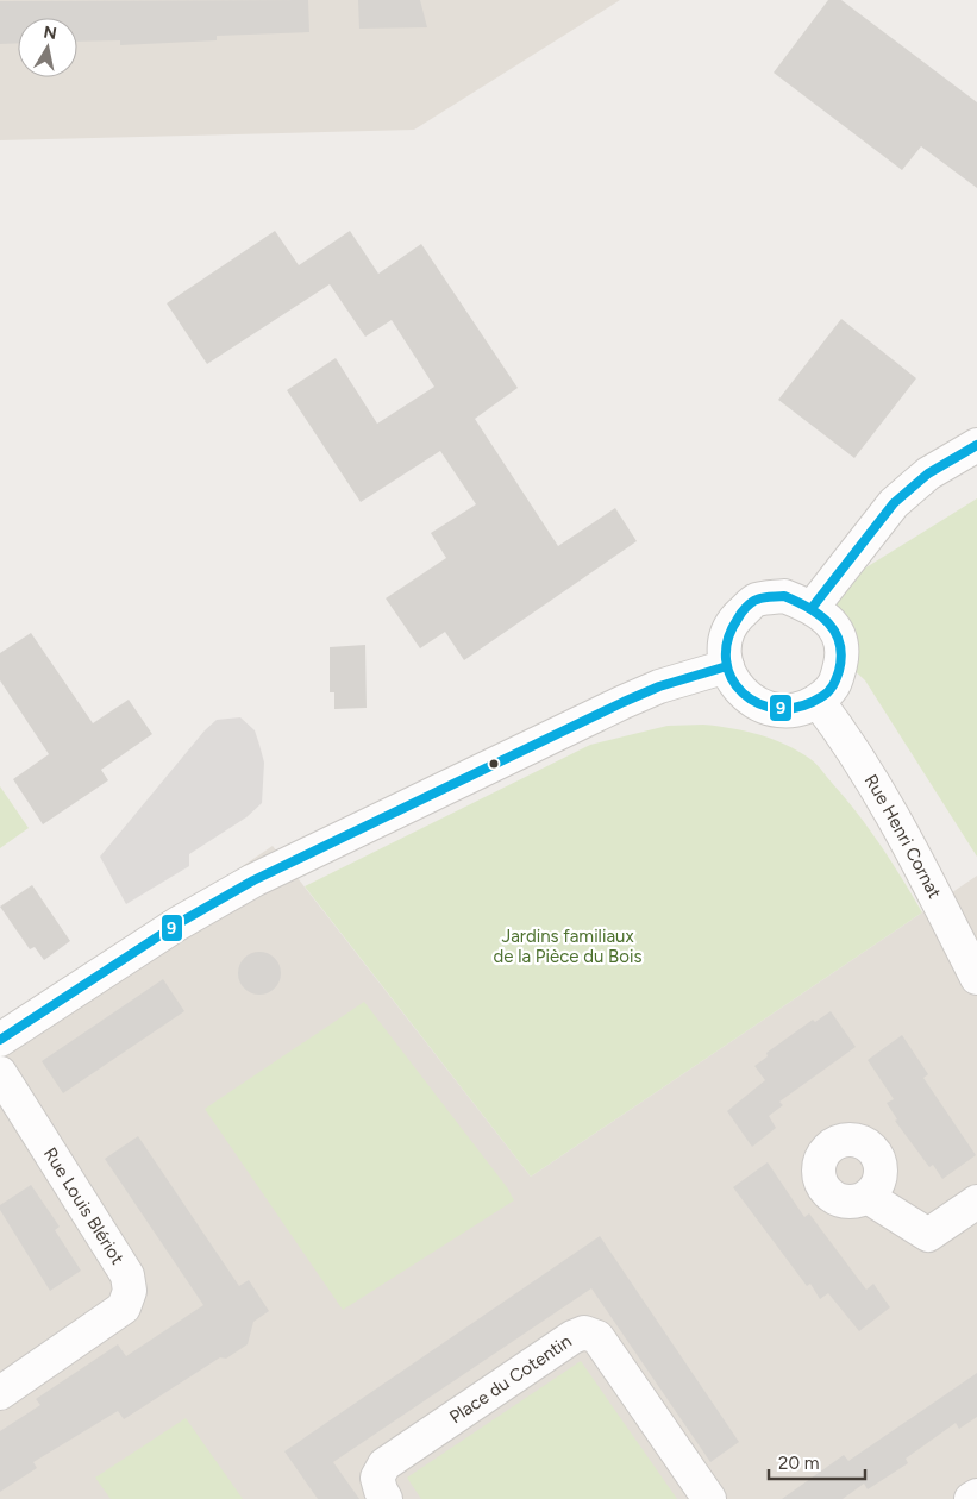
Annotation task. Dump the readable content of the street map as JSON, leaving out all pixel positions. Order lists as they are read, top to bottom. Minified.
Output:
{"streets":{"street":["Rue Henri Cornat","Rue Louis Blériot","Place du Cotentin"]},"parks":["Jardins familiaux de la Pièce du Bois"],"lines":["transit line 9"],"scale_bar":"20 m","north":"top"}
